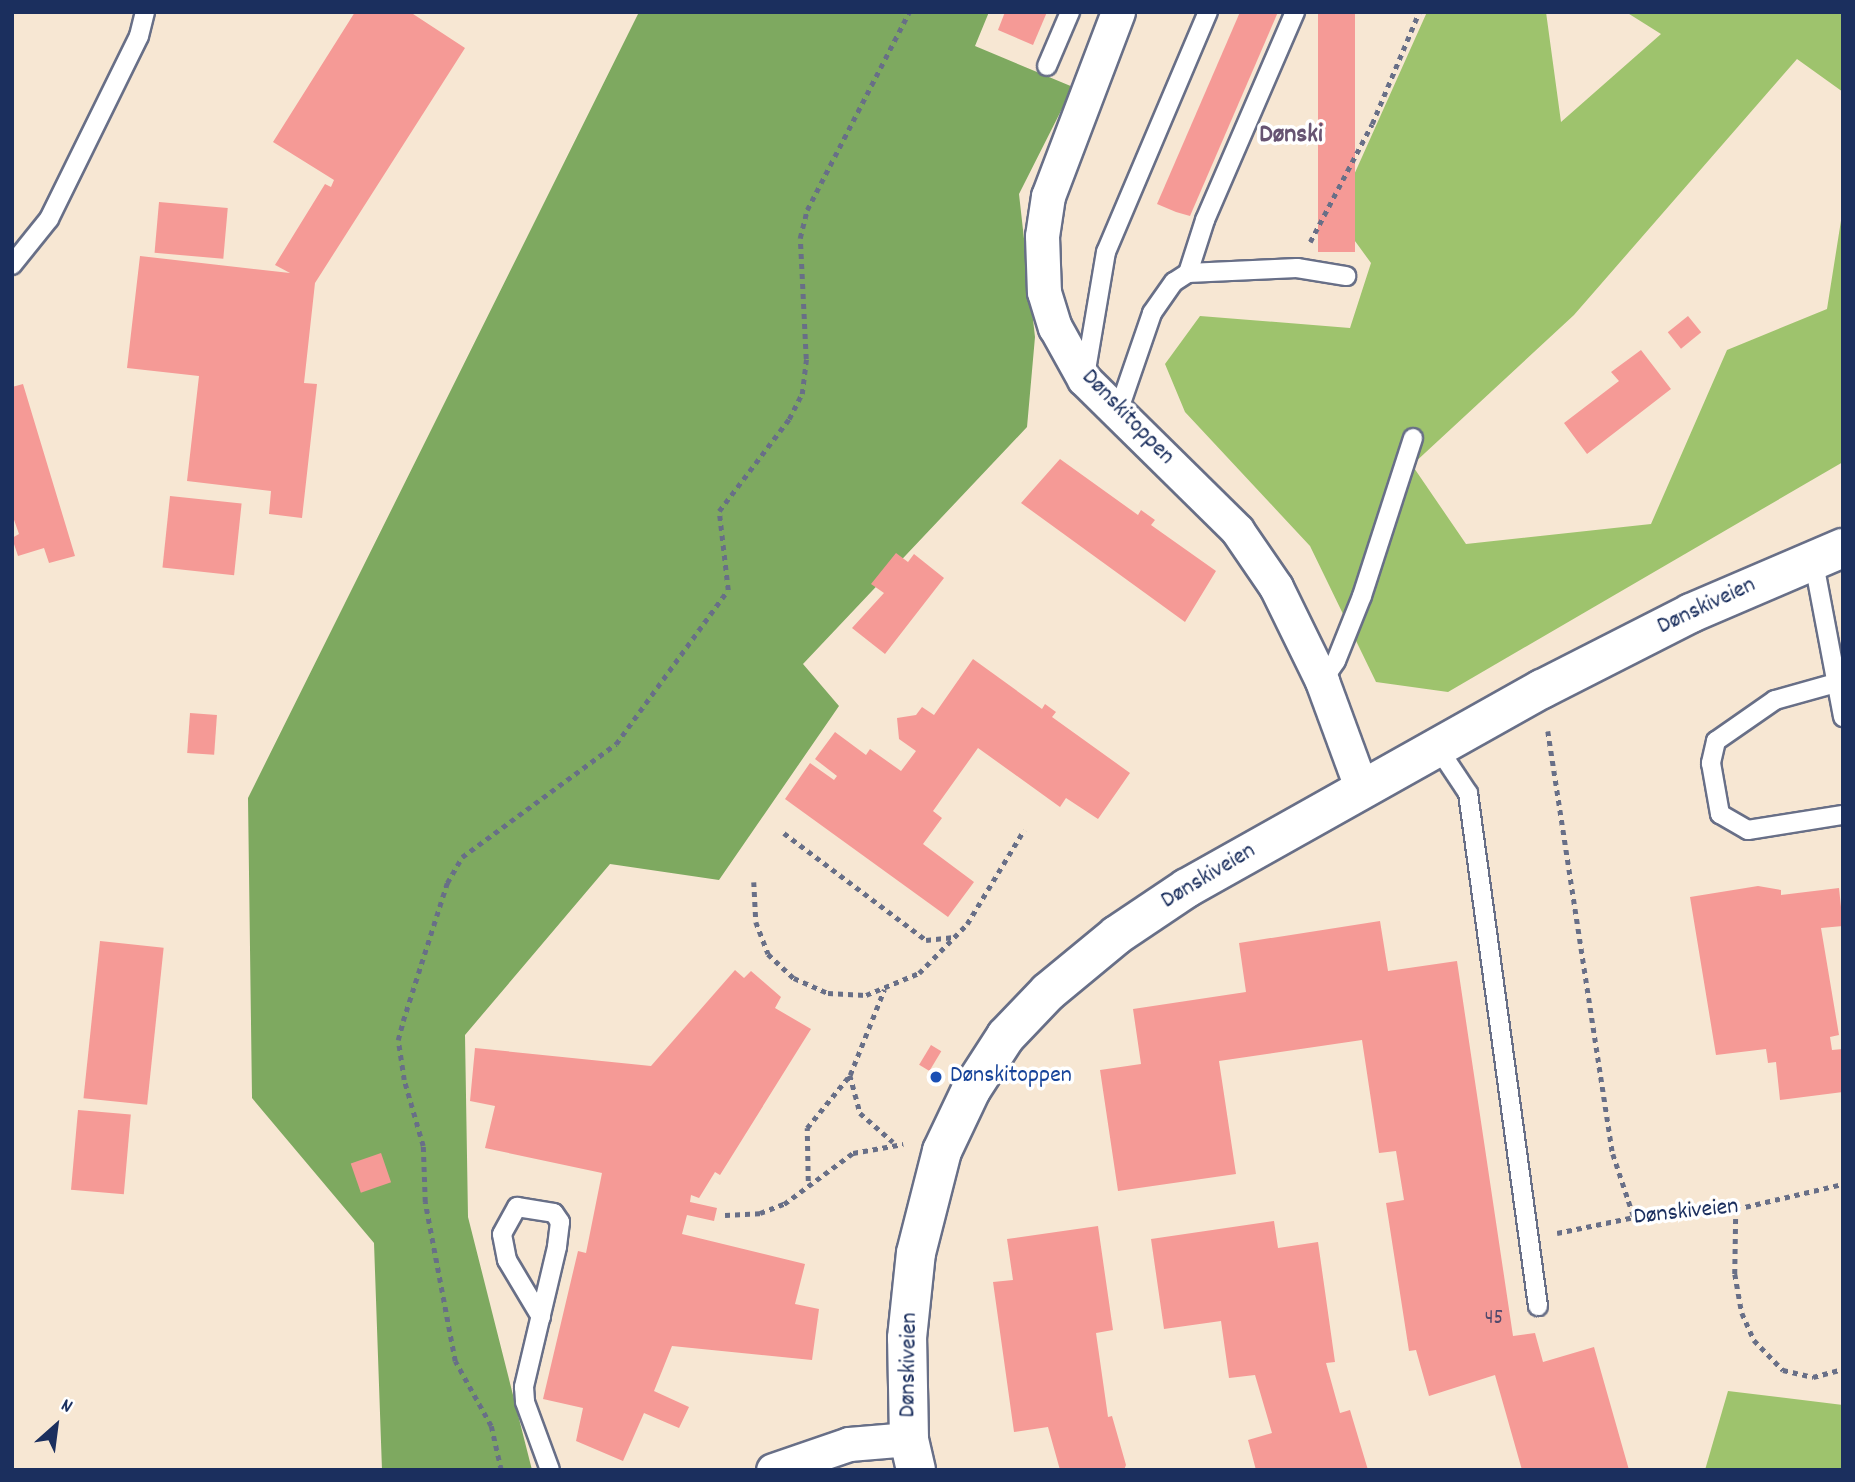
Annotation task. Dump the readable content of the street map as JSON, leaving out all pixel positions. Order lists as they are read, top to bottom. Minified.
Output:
{"streets":{"street":["Dønskitoppen","Dønskiveien"]},"crossings":[["Dønskitoppen","Dønskiveien"]],"districts":["Dønski"],"places":["Dønskitoppen"],"house_numbers":["45"],"north":"top right"}
